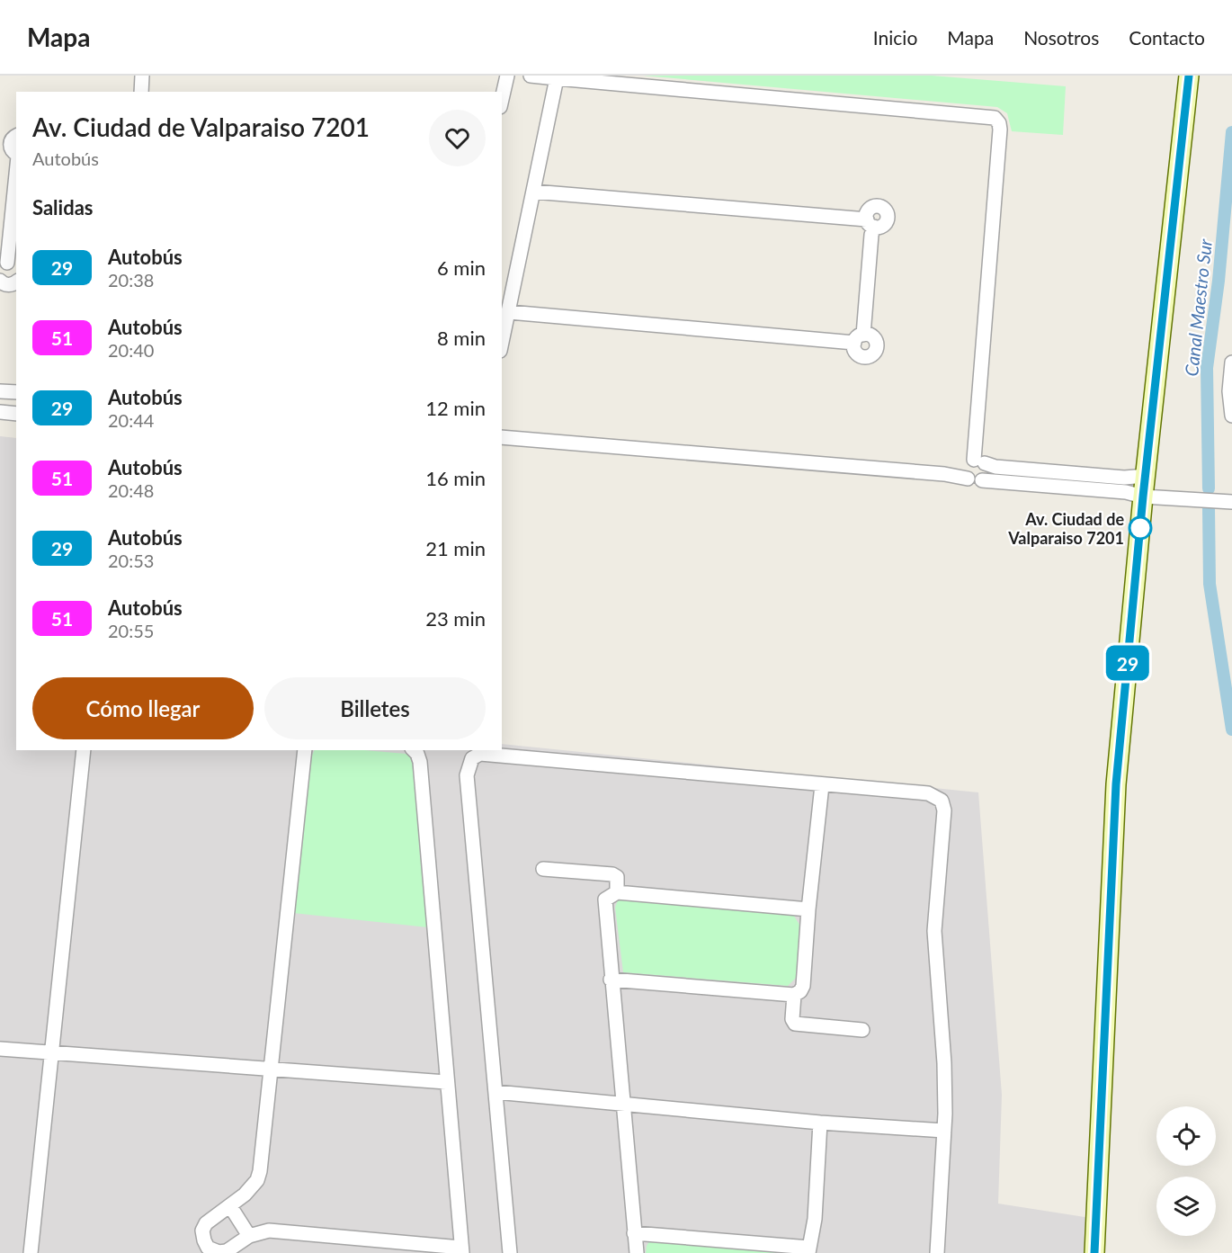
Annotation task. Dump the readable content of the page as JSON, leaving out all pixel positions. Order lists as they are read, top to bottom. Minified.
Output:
{"water":["Canal Maestro Sur"],"places":["Av. Ciudad de Valparaiso 7201"],"lines":["bus line 29"],"page":{"header":"Mapa","nav":["Inicio","Mapa","Nosotros","Contacto"],"on_map":"29","heading":[["Av. Ciudad de Valparaiso 7201","Autobús"],"Salidas"],"list":[{"mark":"29","name":"Autobús","note":"20:38","value":"6 min"},{"mark":"51","name":"Autobús","note":"20:40","value":"8 min"},{"mark":"29","name":"Autobús","note":"20:44","value":"12 min"},{"mark":"51","name":"Autobús","note":"20:48","value":"16 min"},{"mark":"29","name":"Autobús","note":"20:53","value":"21 min"},{"mark":"51","name":"Autobús","note":"20:55","value":"23 min"}],"buttons":["Cómo llegar","Billetes"]}}
